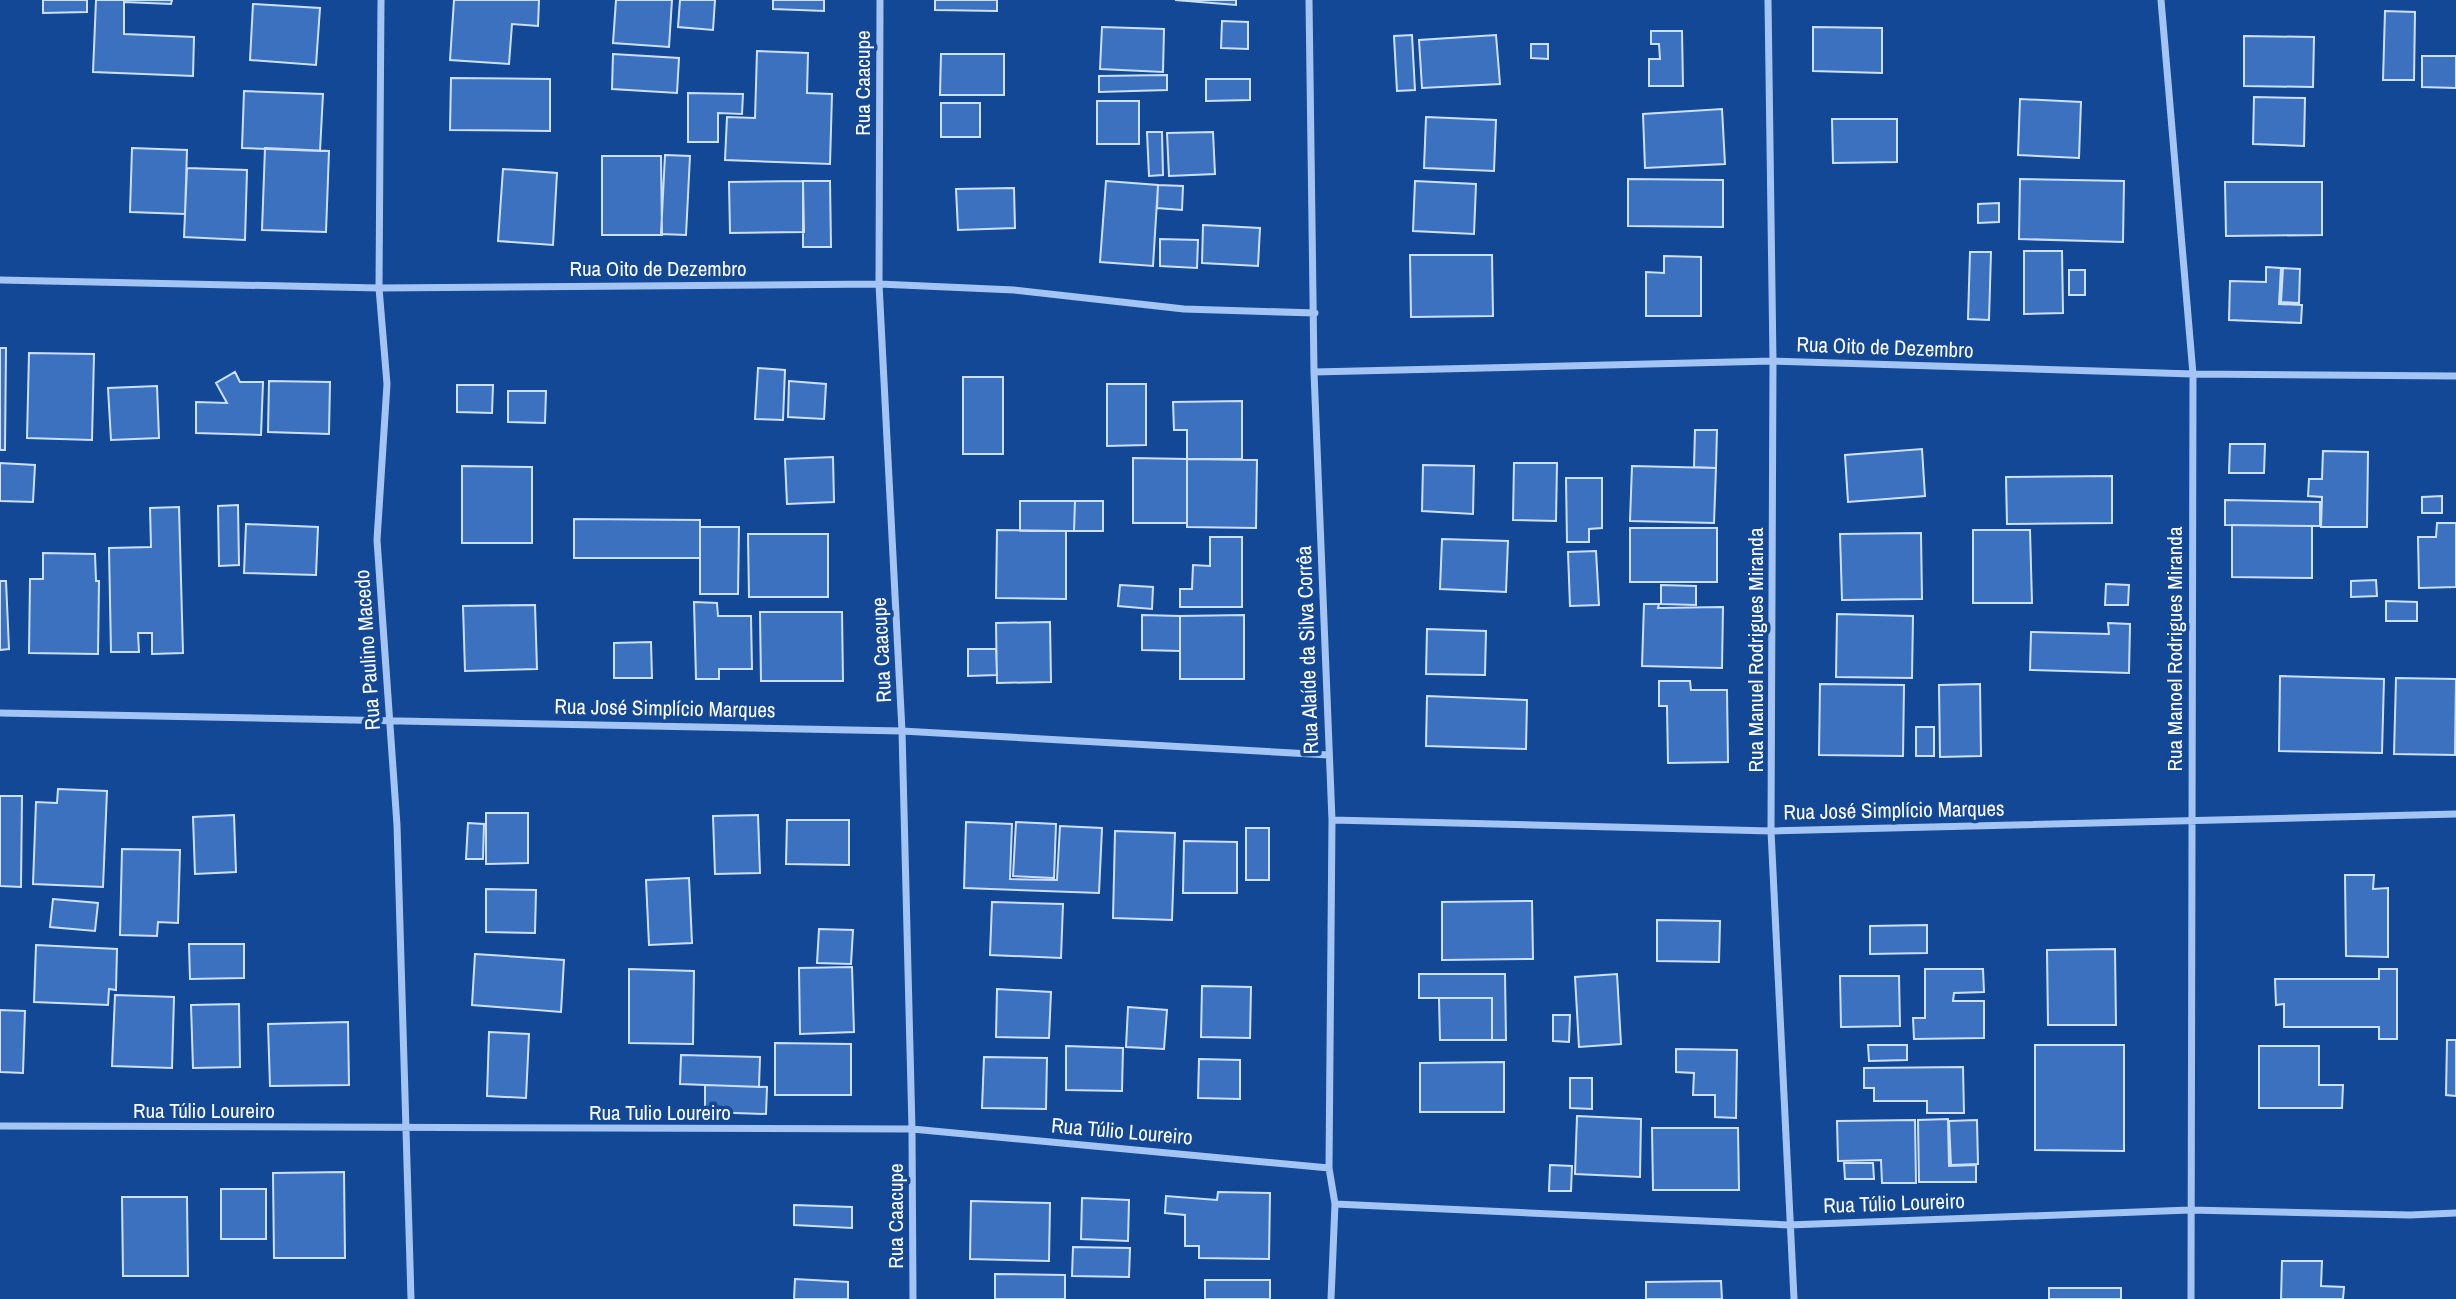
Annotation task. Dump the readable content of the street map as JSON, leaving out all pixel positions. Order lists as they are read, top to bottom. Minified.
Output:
{"streets":{"street":["Rua Caacupe","Rua Oito de Dezembro","Rua Manoel Rodrigues Miranda","Rua Paulino Macedo","Rua Alaíde da Silva Corrêa","Rua Manuel Rodrigues Miranda","Rua José Simplício Marques","Rua Túlio Loureiro","Rua Tulio Loureiro"]},"crossings":[["Rua Caacupe","Rua Oito de Dezembro"],["Rua Caacupe","Rua José Simplício Marques"],["Rua Caacupe","Rua Túlio Loureiro"],["Rua Caacupe","Rua Tulio Loureiro"],["Rua Oito de Dezembro","Rua Manoel Rodrigues Miranda"],["Rua Oito de Dezembro","Rua Paulino Macedo"],["Rua Oito de Dezembro","Rua Alaíde da Silva Corrêa"],["Rua Oito de Dezembro","Rua Manuel Rodrigues Miranda"],["Rua Manoel Rodrigues Miranda","Rua José Simplício Marques"],["Rua Manoel Rodrigues Miranda","Rua Túlio Loureiro"],["Rua Paulino Macedo","Rua José Simplício Marques"],["Rua Paulino Macedo","Rua Túlio Loureiro"],["Rua Paulino Macedo","Rua Tulio Loureiro"],["Rua Alaíde da Silva Corrêa","Rua José Simplício Marques"],["Rua Alaíde da Silva Corrêa","Rua Túlio Loureiro"],["Rua Manuel Rodrigues Miranda","Rua José Simplício Marques"],["Rua Manuel Rodrigues Miranda","Rua Túlio Loureiro"],["Rua Túlio Loureiro","Rua Tulio Loureiro"]]}
